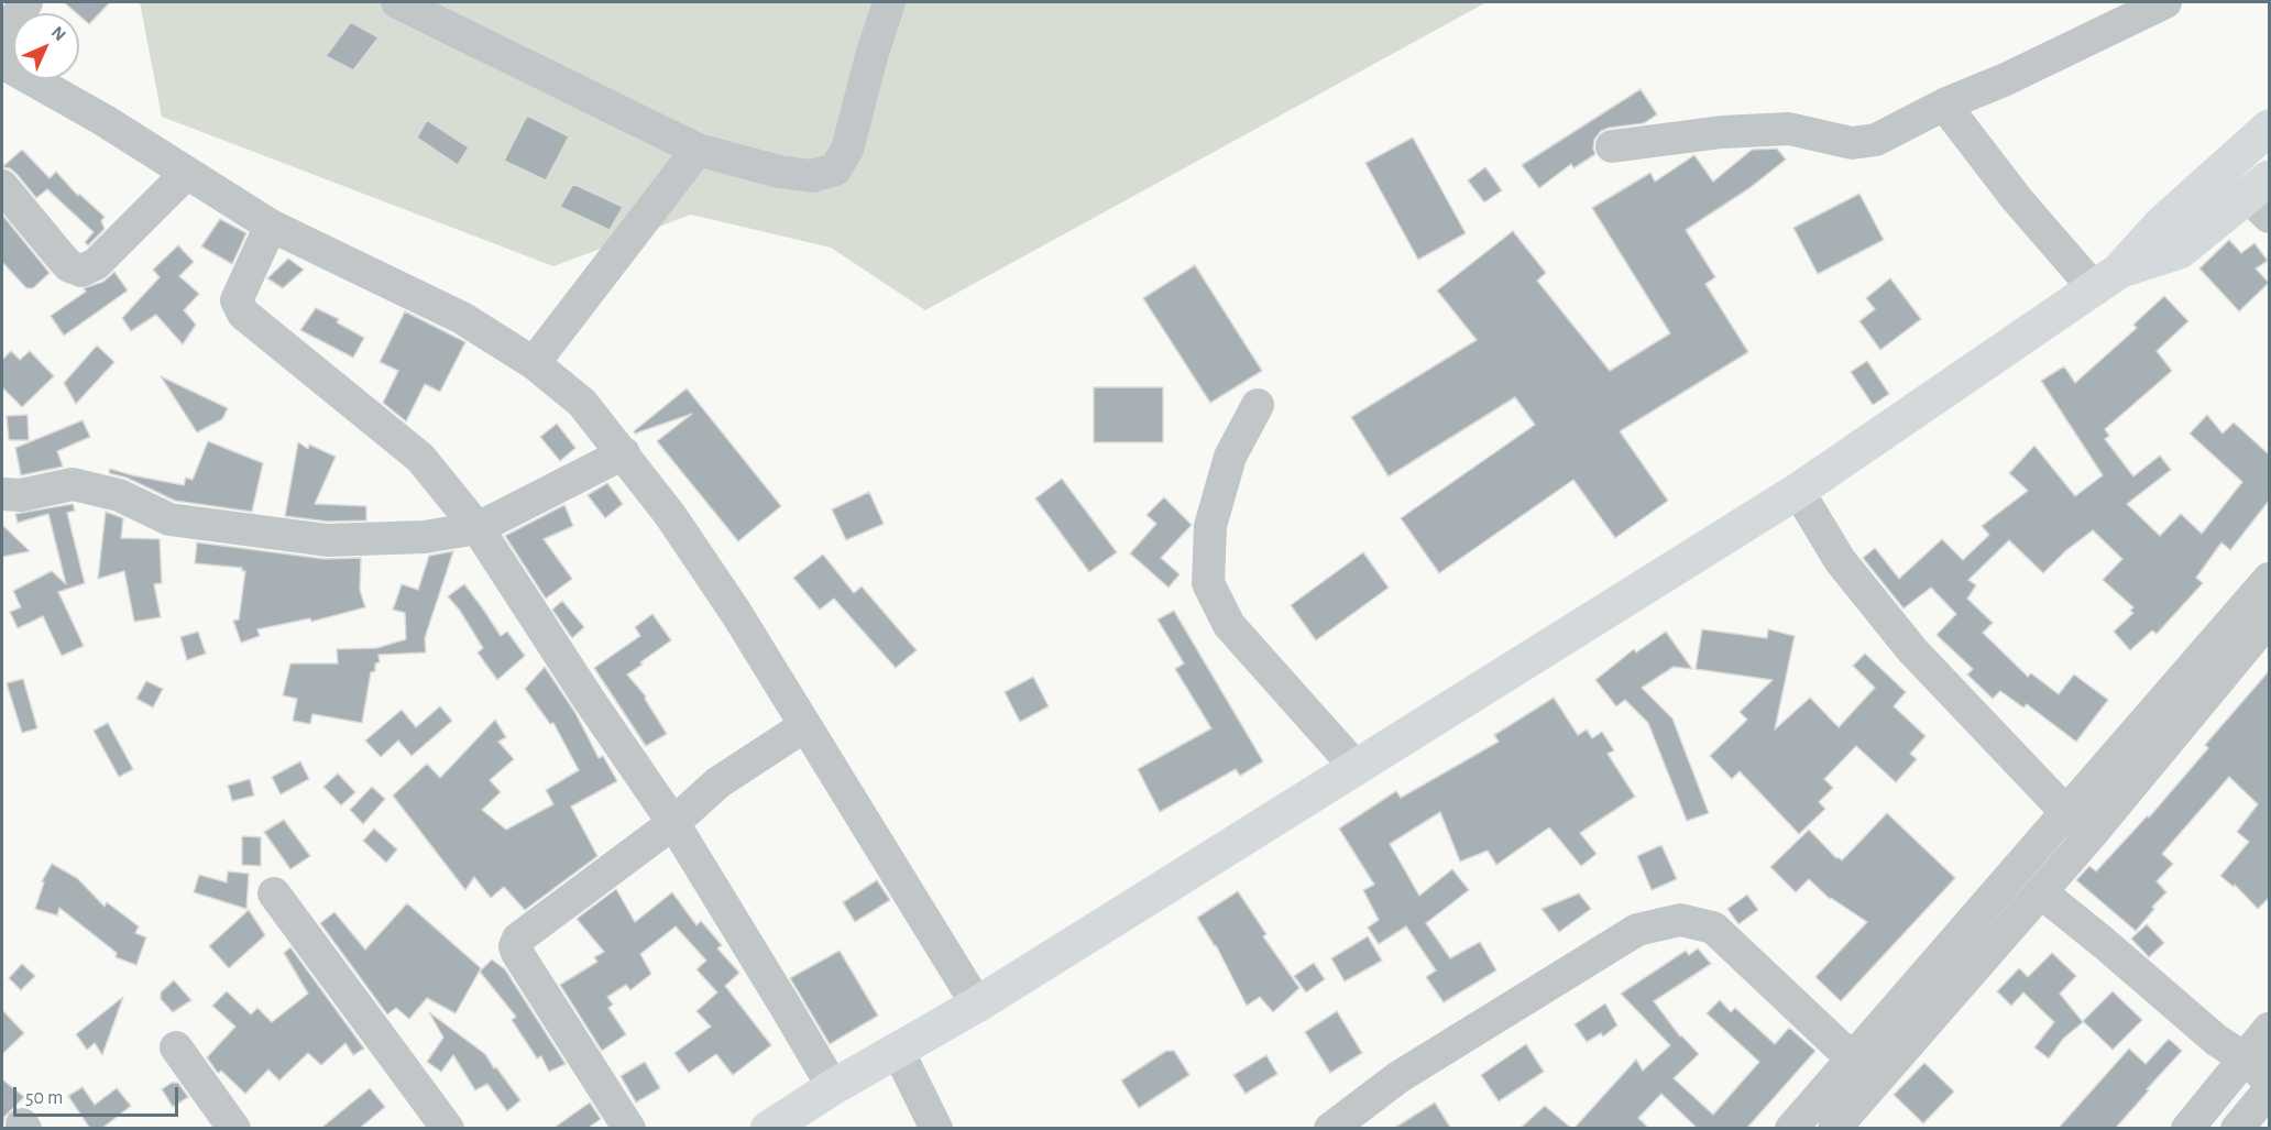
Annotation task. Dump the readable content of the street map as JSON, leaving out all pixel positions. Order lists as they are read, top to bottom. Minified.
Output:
{"scale_bar":"50 m","north":"top right"}
